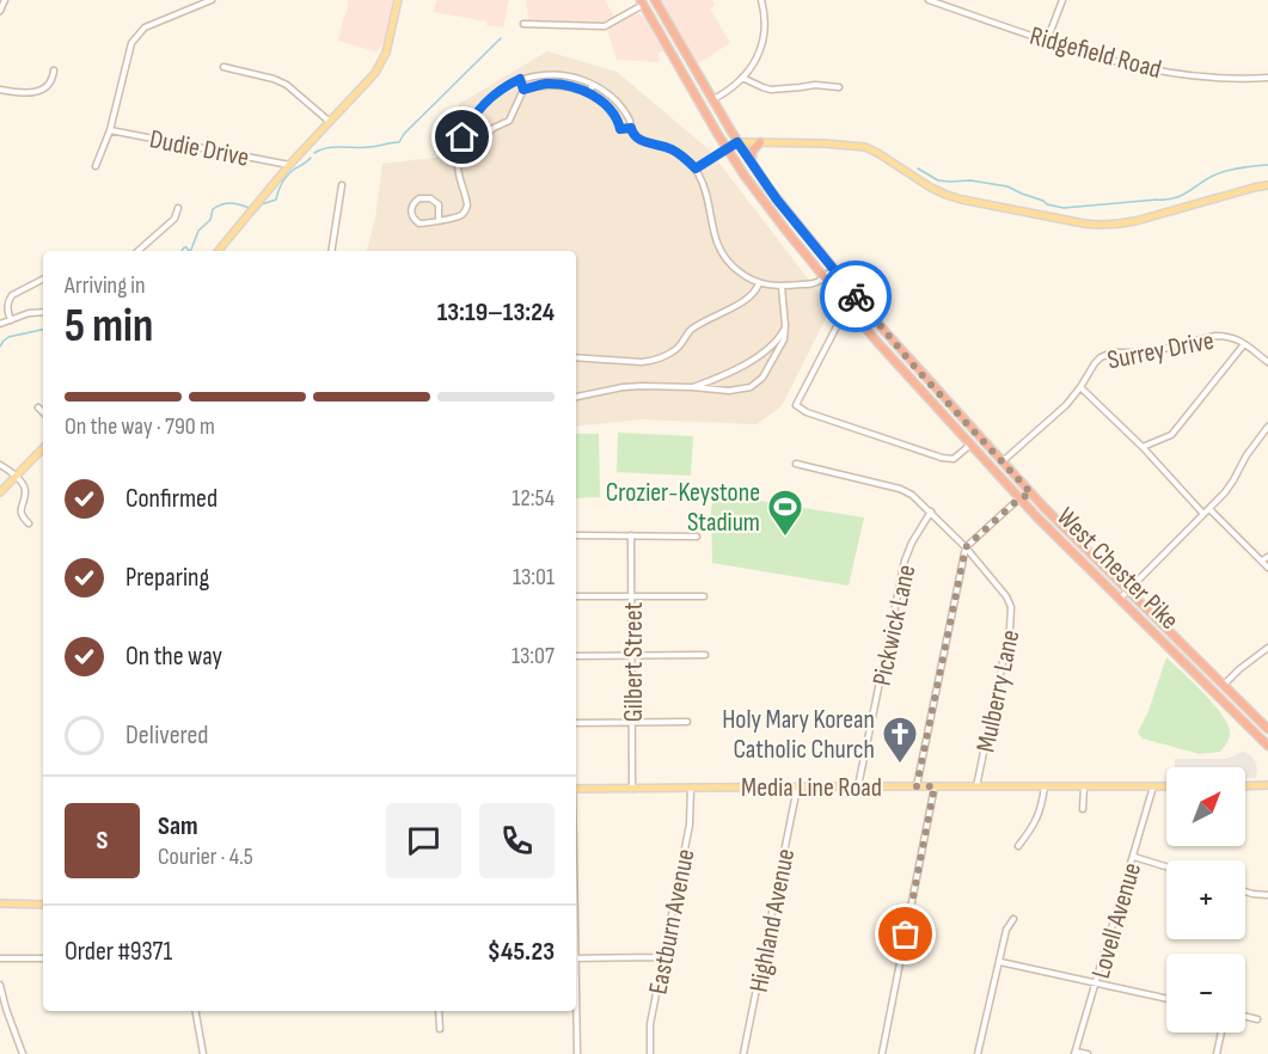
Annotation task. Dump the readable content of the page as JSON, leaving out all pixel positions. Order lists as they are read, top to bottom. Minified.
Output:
{"streets":{"highway":["West Chester Pike"],"main road":["Media Line Road"],"street":["Ridgefield Road","Dudie Drive","Surrey Drive","Pickwick Lane","Gilbert Street","Mulberry Lane","Highland Avenue","Lovell Avenue","Eastburn Avenue"]},"crossings":[["Surrey Drive","West Chester Pike"],["Pickwick Lane","Mulberry Lane"],["Pickwick Lane","Media Line Road"],["Gilbert Street","Media Line Road"],["Mulberry Lane","Media Line Road"],["Media Line Road","Highland Avenue"],["Media Line Road","Lovell Avenue"],["Media Line Road","Eastburn Avenue"]],"places":{"sports":["Crozier-Keystone Stadium"],"church":["Holy Mary Korean Catholic Church"]},"north":"top right","page":{"heading":["5 min","Arriving in","13:19–13:24"],"panel":["Sam","Courier · 4.5","Order #9371","$45.23"],"bar":"On the way · 790 m","list":[["Confirmed","12:54"],["Preparing","13:01"],["On the way","13:07"],"Delivered"],"map_buttons":["+","−"],"round":"S"}}
